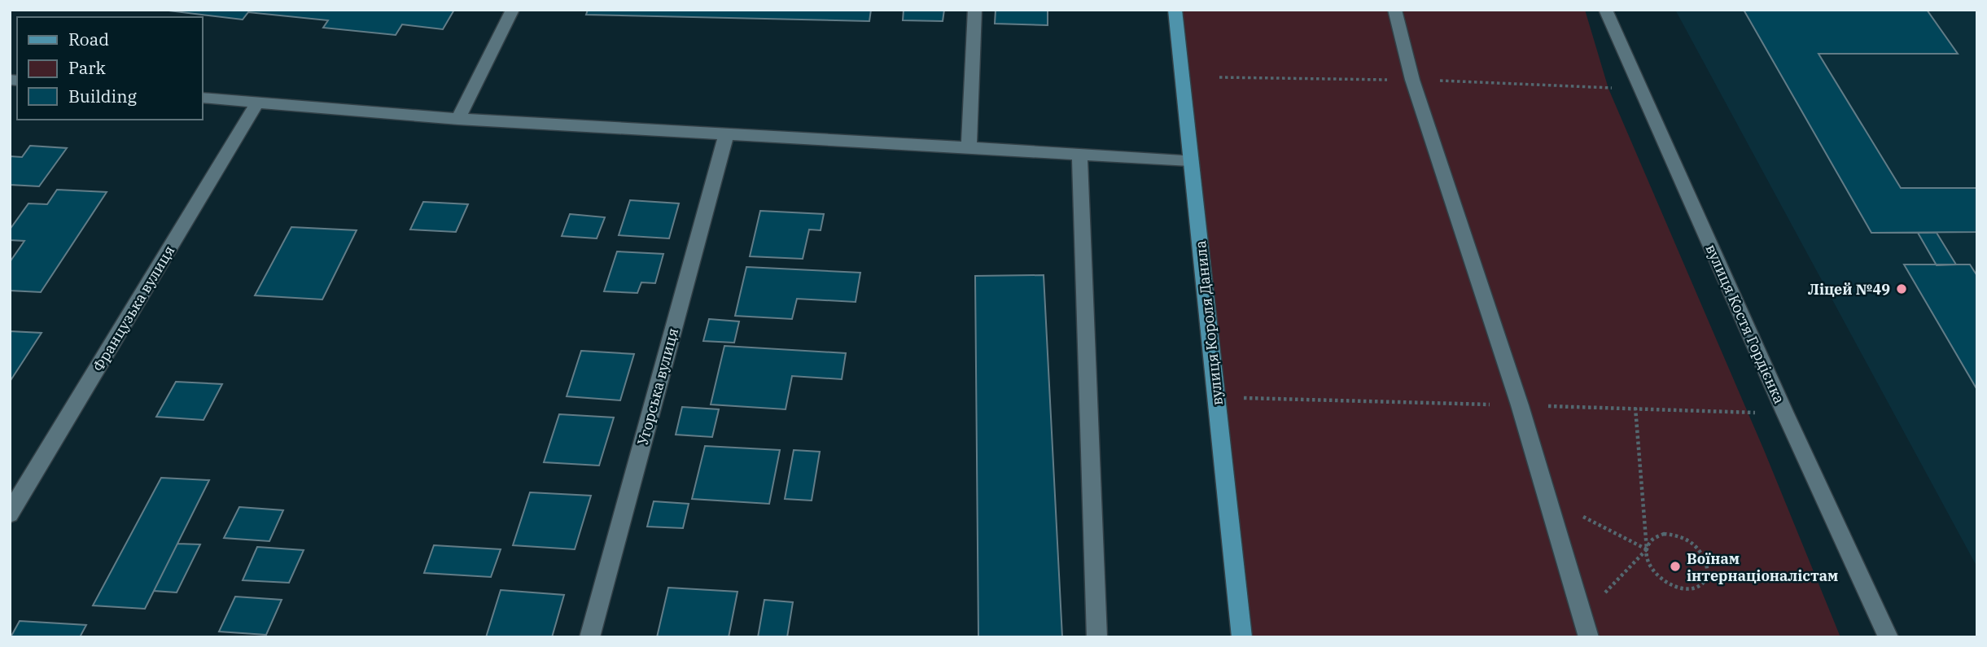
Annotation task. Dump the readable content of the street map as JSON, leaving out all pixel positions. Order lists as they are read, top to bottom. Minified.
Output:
{"streets":{"main road":["вулиця Короля Данила"],"street":["Французька вулиця","вулиця Костя Гордієнка","Угорська вулиця"]},"places":["Ліцей №49","Воїнам інтернаціоналістам"],"legend":["Road","Park","Building"]}
